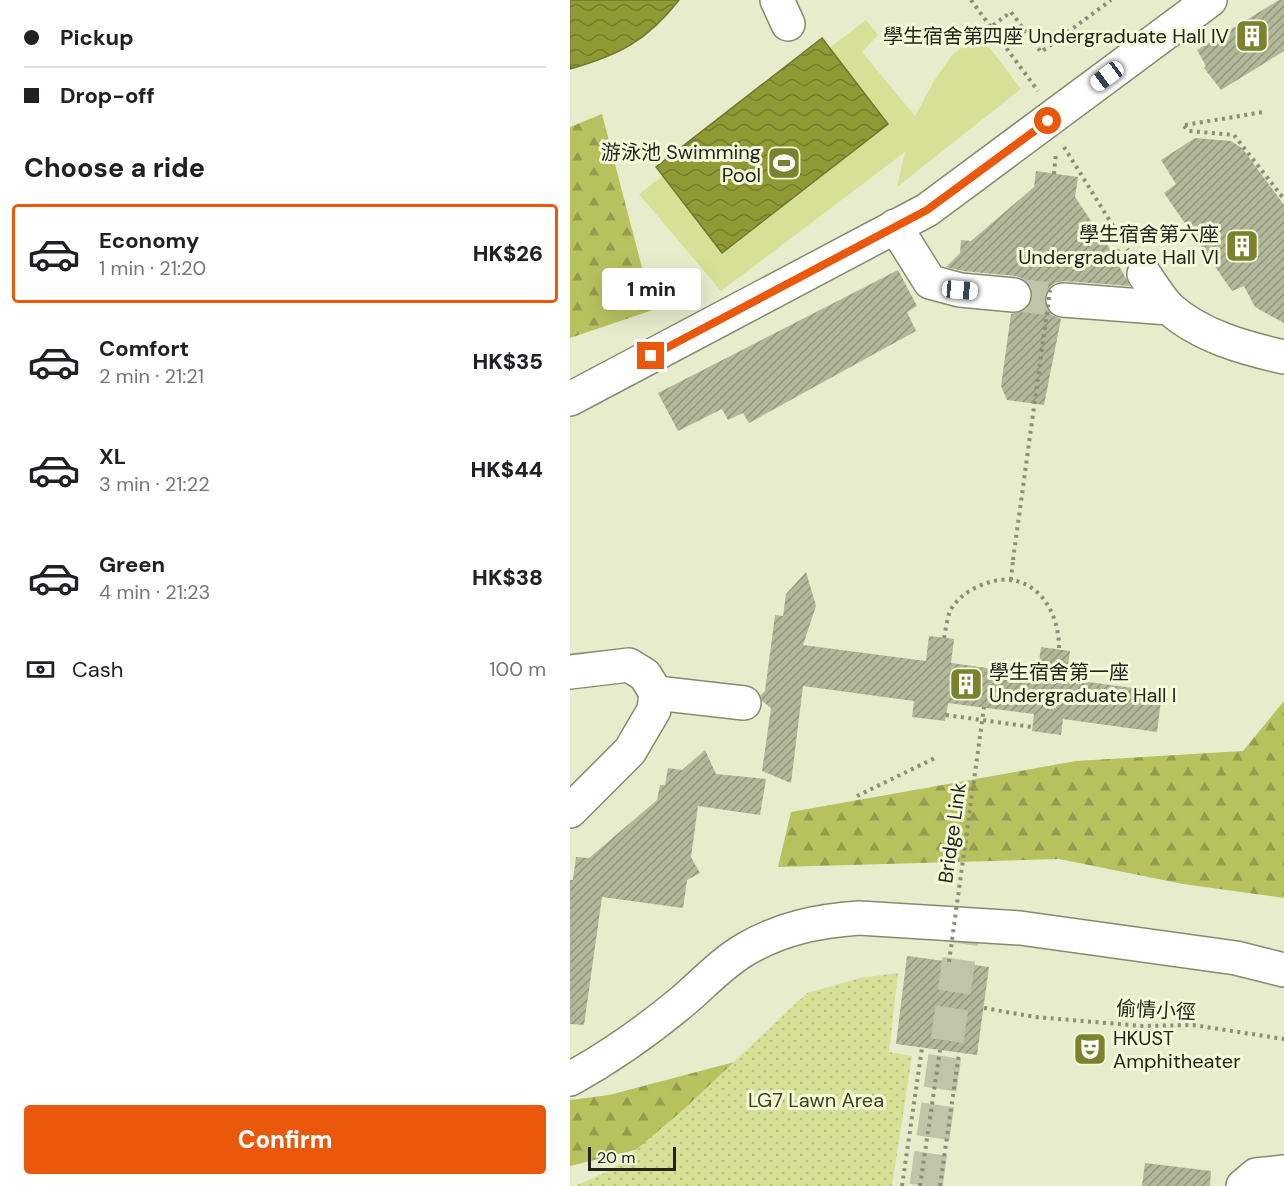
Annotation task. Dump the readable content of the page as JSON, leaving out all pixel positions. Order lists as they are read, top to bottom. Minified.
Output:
{"streets":{"path":["Bridge Link","偷情小徑"]},"parks":["LG7 Lawn Area"],"places":{"building":["學生宿舍第四座 Undergraduate Hall IV","學生宿舍第六座 Undergraduate Hall VI","學生宿舍第一座 Undergraduate Hall I"],"sports":["游泳池 Swimming Pool"],"theatre":["HKUST Amphitheater"]},"scale_bar":"20 m","page":{"banner":["Pickup","Drop-off"],"heading":"Choose a ride","list":[{"name":"Economy","note":"1 min · 21:20","value":"HK$26"},{"name":"Comfort","note":"2 min · 21:21","value":"HK$35"},{"name":"XL","note":"3 min · 21:22","value":"HK$44"},{"name":"Green","note":"4 min · 21:23","value":"HK$38"}],"bubble":"1 min","pay":["Cash","100 m"],"buttons":"Confirm","scale":"20 m"}}
